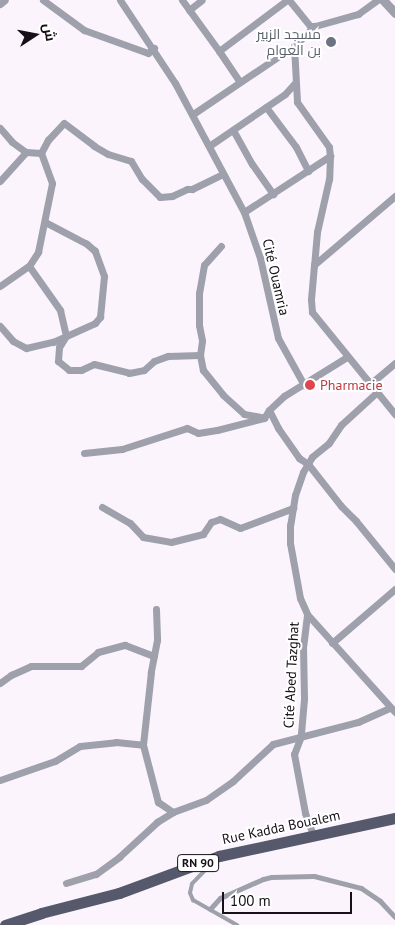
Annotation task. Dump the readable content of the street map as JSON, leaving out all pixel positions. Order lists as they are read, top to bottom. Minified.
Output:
{"streets":{"main road":["Rue Kadda Boualem","RN 90"],"street":["Cité Ouamria","Cité Abed Tazghat"]},"crossings":[["Cité Abed Tazghat","Rue Kadda Boualem"]],"places":["مسجد الزبير بن العوام","Pharmacie"],"scale_bar":"100 m","north":"right"}
